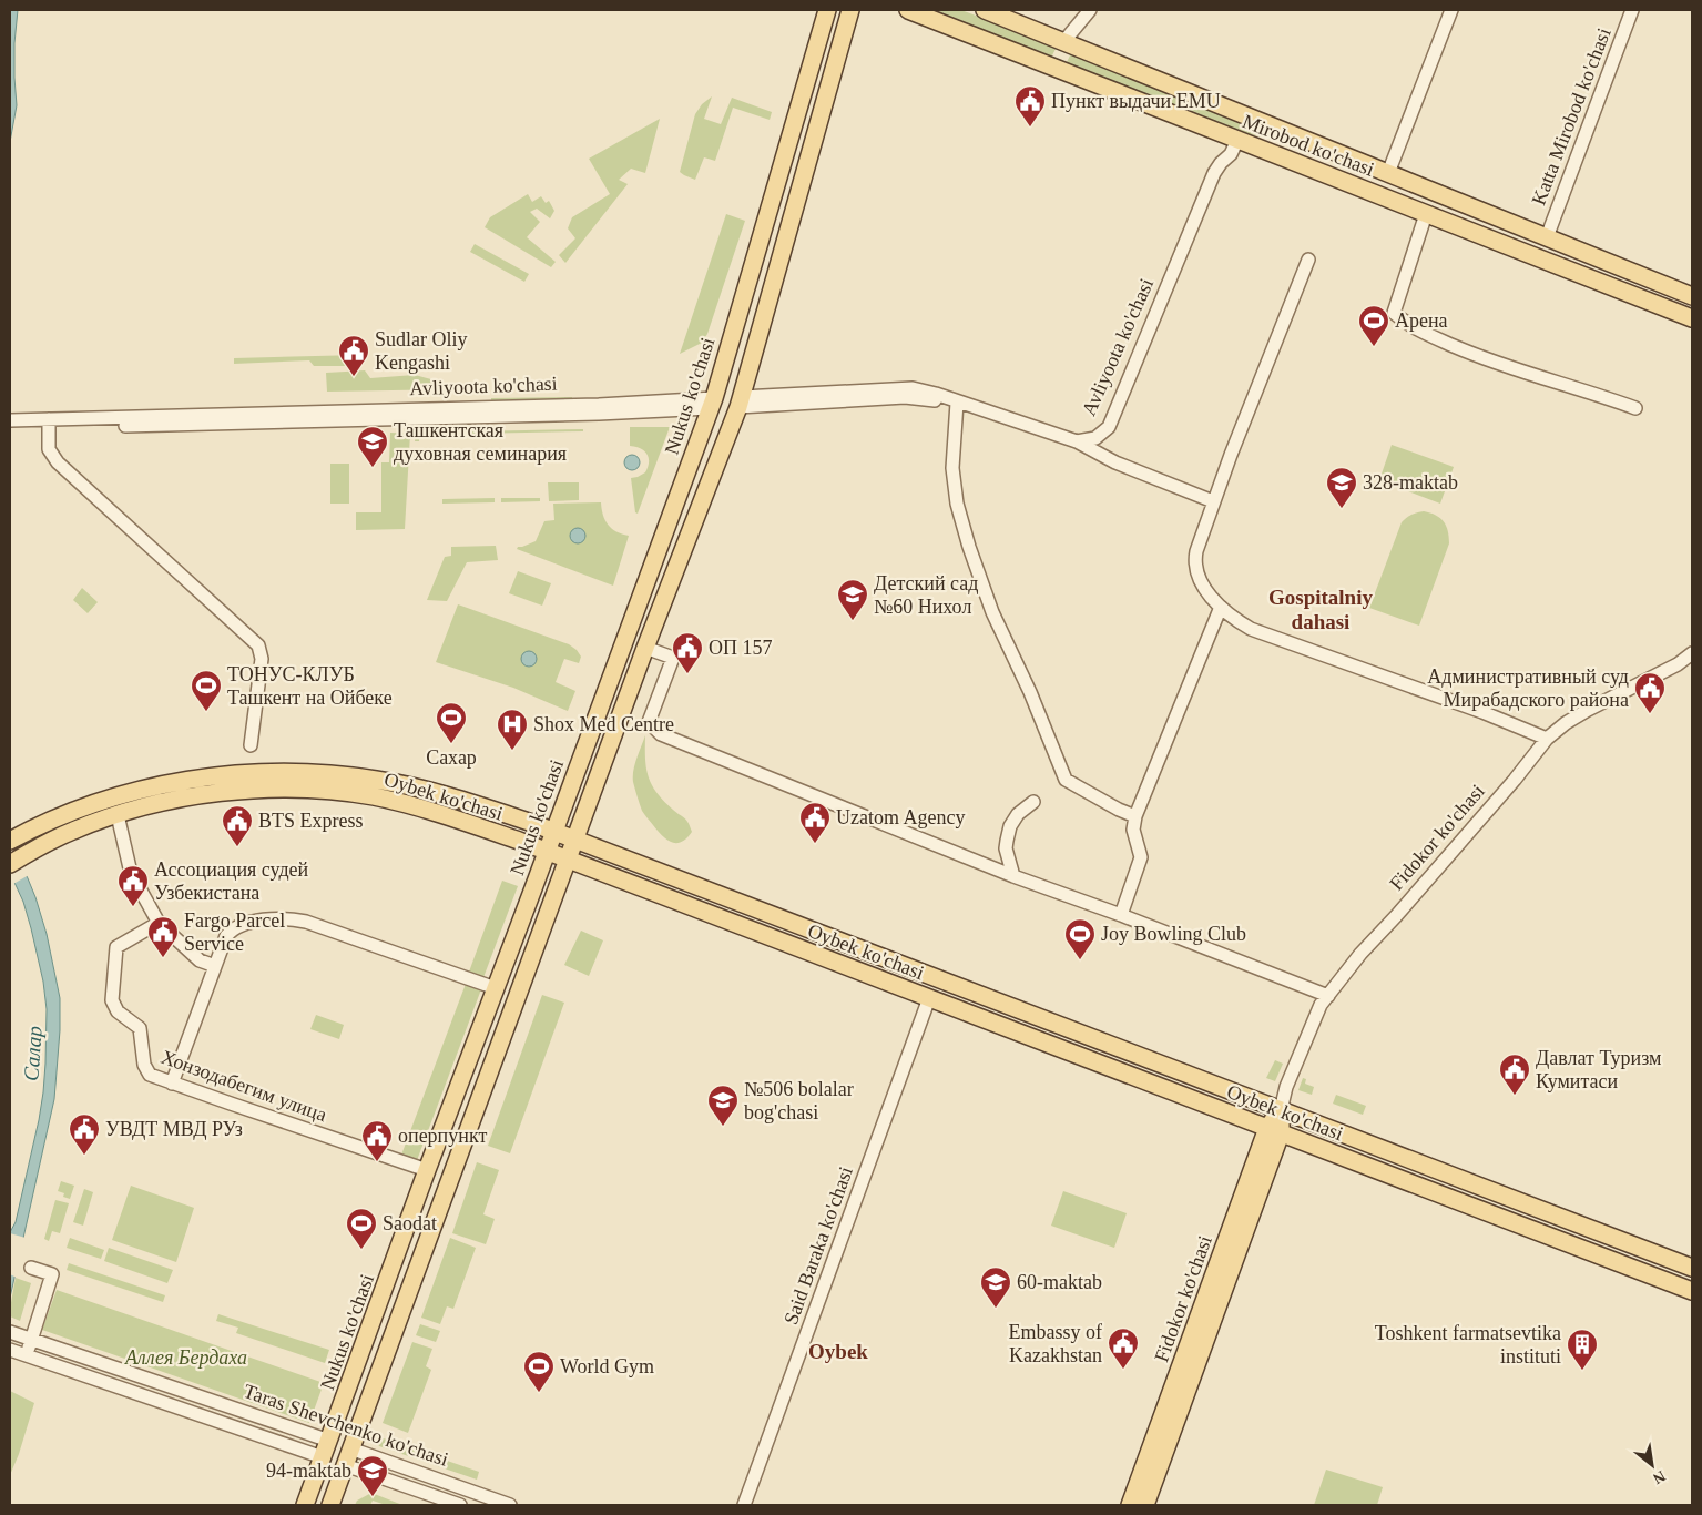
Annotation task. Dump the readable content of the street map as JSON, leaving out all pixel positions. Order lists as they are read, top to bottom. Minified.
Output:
{"streets":{"main road":["Mirobod ko'chasi","Avliyoota ko'chasi","Nukus ko'chasi","Oybek ko'chasi","Fidokor ko'chasi","Taras Shevchenko ko'chasi"],"street":["Katta Mirobod ko'chasi","Хонзодабегим улица","Said Baraka ko'chasi"]},"crossings":[["Katta Mirobod ko'chasi","Mirobod ko'chasi"],["Mirobod ko'chasi","Avliyoota ko'chasi"],["Avliyoota ko'chasi","Nukus ko'chasi"],["Nukus ko'chasi","Oybek ko'chasi"],["Nukus ko'chasi","Хонзодабегим улица"],["Nukus ko'chasi","Taras Shevchenko ko'chasi"],["Oybek ko'chasi","Fidokor ko'chasi"],["Oybek ko'chasi","Said Baraka ko'chasi"]],"districts":["Gospitalniy dahasi","Oybek"],"water":["Салар"],"parks":["Аллея Бердаха"],"places":{"public building":["Пункт выдачи EMU","Sudlar Oliy Kengashi","ОП 157","Административный суд Мирабадского района","Uzatom Agency","BTS Express","Ассоциация судей Узбекистана","Fargo Parcel Service","Давлат Туризм Кумитаси","УВДТ МВД РУз","оперпункт","Embassy of Kazakhstan"],"sports":["Арена","ТОНУС-КЛУБ Ташкент на Ойбеке","Сахар","Joy Bowling Club","Saodat","World Gym"],"school or university":["Ташкентская духовная семинария","328-maktab","Детский сад №60 Нихол","№506 bolalar bog'chasi","60-maktab","94-maktab"],"hospital":["Shox Med Centre"],"building":["Toshkent farmatsevtika instituti"]},"north":"bottom right"}
